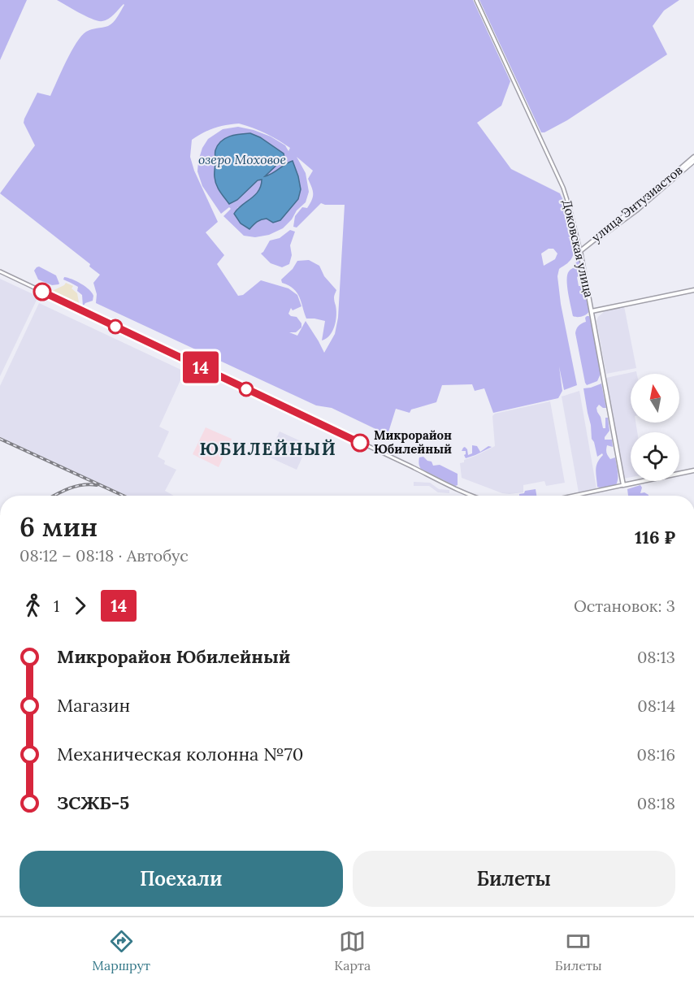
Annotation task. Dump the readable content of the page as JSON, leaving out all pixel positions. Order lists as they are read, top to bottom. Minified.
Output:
{"streets":{"main road":["улица Энтузиастов","Доковская улица"]},"crossings":[["улица Энтузиастов","Доковская улица"]],"districts":["ЮБИЛЕЙНЫЙ"],"water":["озеро Моховое"],"places":["Микрорайон Юбилейный"],"lines":["bus line 14"],"north":"top","page":{"on_map":"14","heading":["6 мин","08:12 – 08:18 · Автобус","116 ₽"],"legs":["1","14","Остановок: 3"],"list":[{"name":"Микрорайон Юбилейный","value":"08:13"},{"name":"Магазин","value":"08:14"},{"name":"Механическая колонна №70","value":"08:16"},{"name":"ЗСЖБ-5","value":"08:18"}],"buttons":["Поехали","Билеты"],"tabs":["Маршрут","Карта","Билеты"]}}
